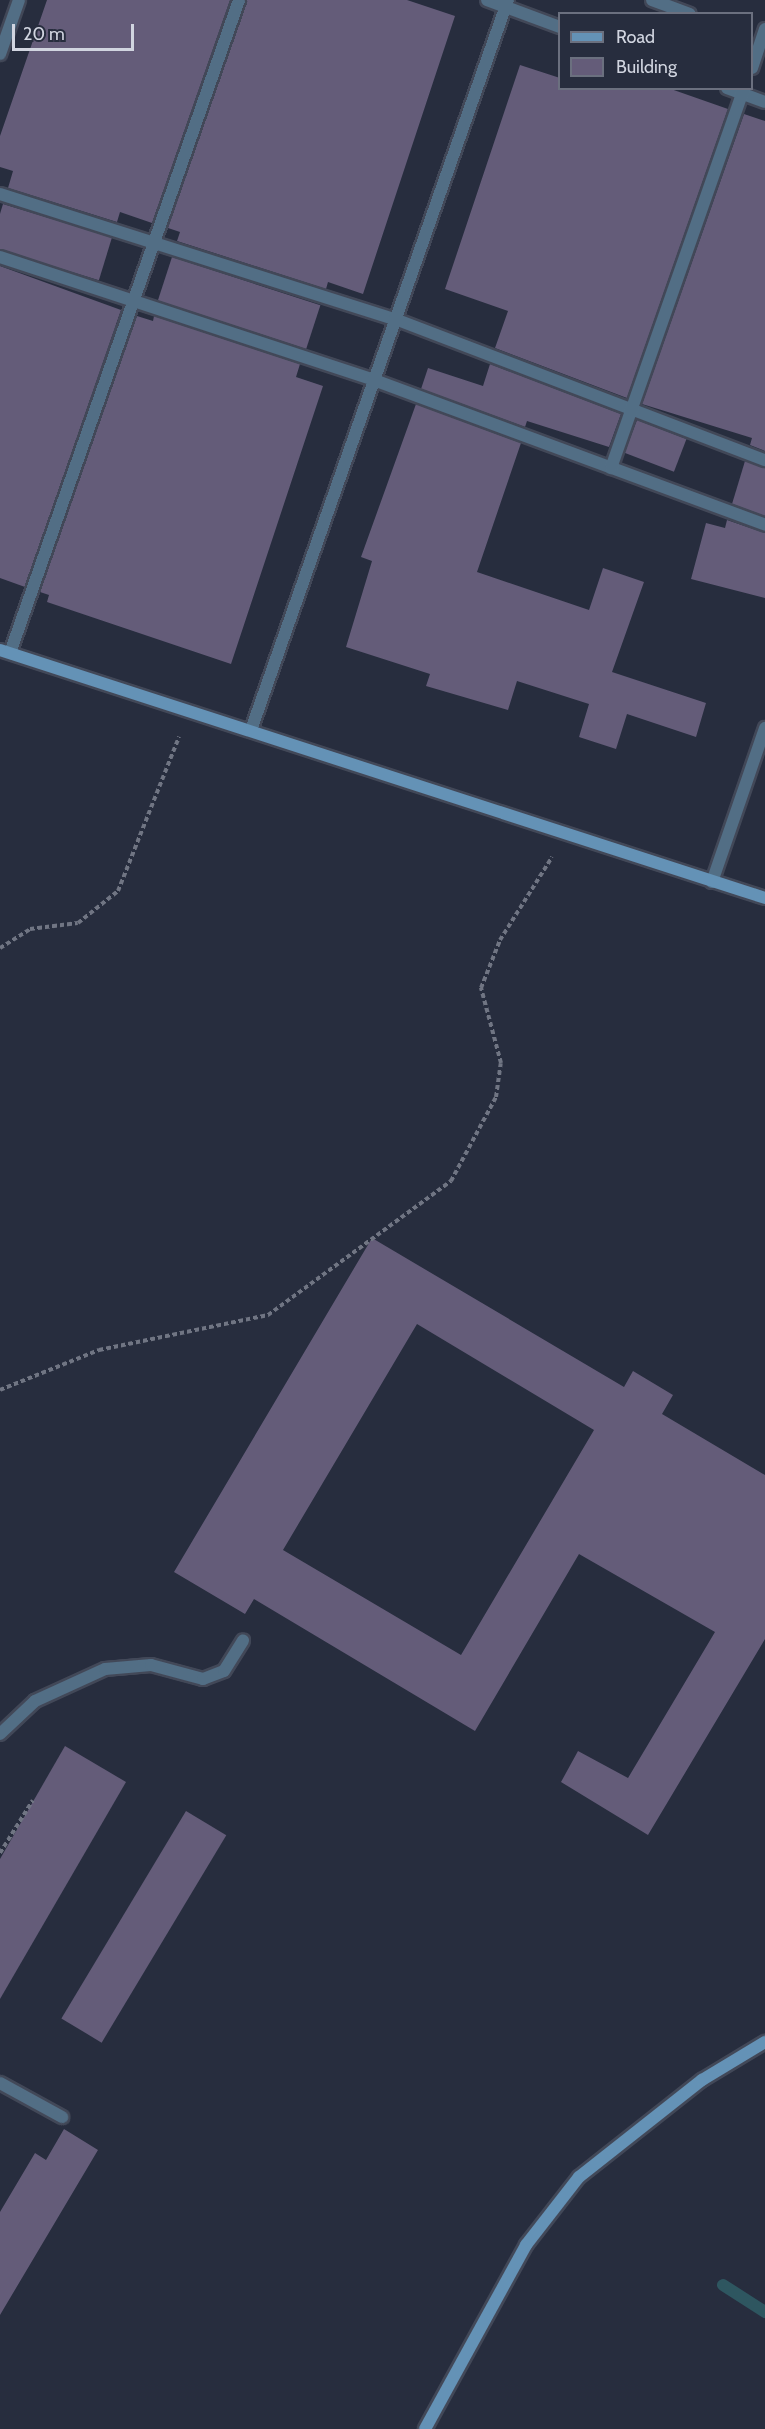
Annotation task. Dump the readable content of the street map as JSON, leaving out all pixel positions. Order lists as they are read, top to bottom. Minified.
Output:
{"legend":["Road","Building"],"scale_bar":"20 m"}
